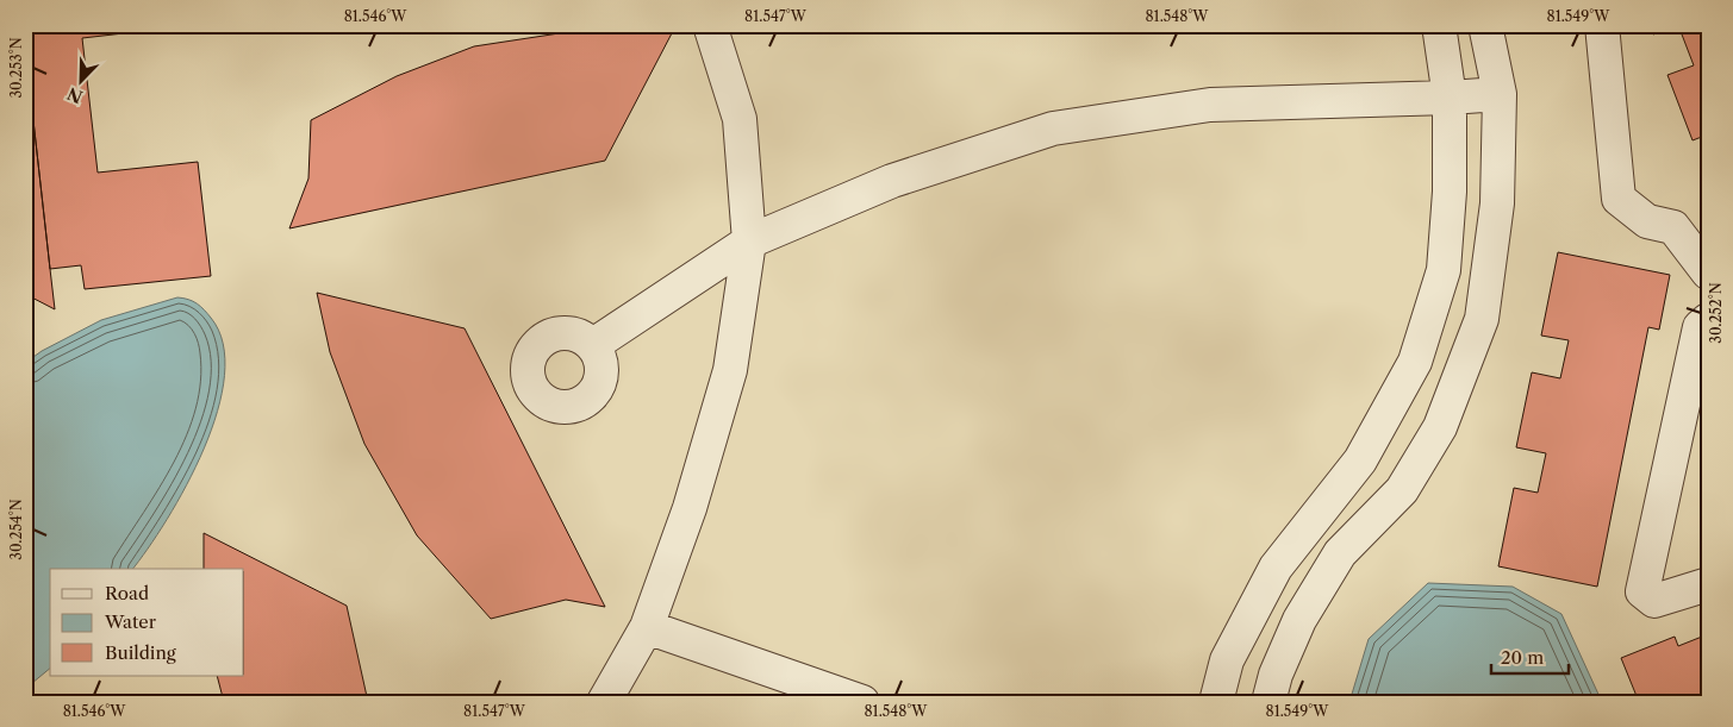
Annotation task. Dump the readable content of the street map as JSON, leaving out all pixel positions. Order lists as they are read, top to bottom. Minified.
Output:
{"legend":["Road","Water","Building"],"scale_bar":"20 m","north":"bottom left","coordinates":["81.546°W","81.547°W","81.548°W","81.549°W","30.253°N","30.252°N","30.254°N"]}
